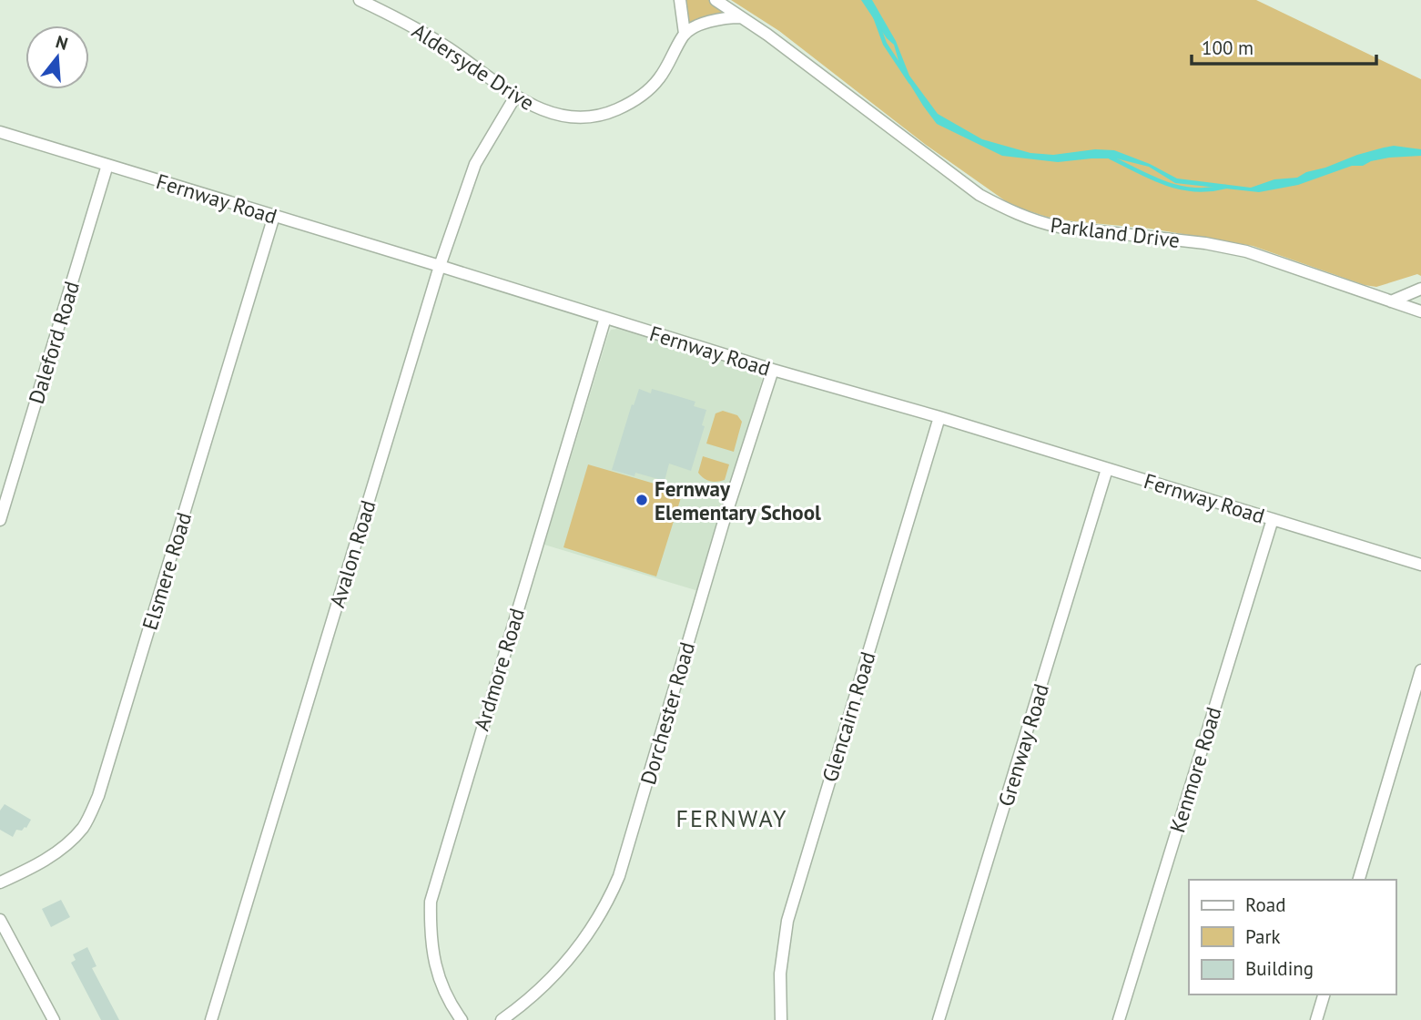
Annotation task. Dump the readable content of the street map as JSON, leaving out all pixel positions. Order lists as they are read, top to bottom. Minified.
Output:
{"streets":{"street":["Aldersyde Drive","Fernway Road","Parkland Drive","Daleford Road","Avalon Road","Elsmere Road","Ardmore Road","Dorchester Road","Glencairn Road","Grenway Road","Kenmore Road"]},"crossings":[["Aldersyde Drive","Avalon Road"],["Fernway Road","Daleford Road"],["Fernway Road","Avalon Road"],["Fernway Road","Elsmere Road"],["Fernway Road","Ardmore Road"],["Fernway Road","Dorchester Road"],["Fernway Road","Glencairn Road"],["Fernway Road","Grenway Road"],["Fernway Road","Kenmore Road"]],"districts":["FERNWAY"],"places":["Fernway Elementary School"],"legend":["Road","Park","Building"],"scale_bar":"100 m","north":"top"}
